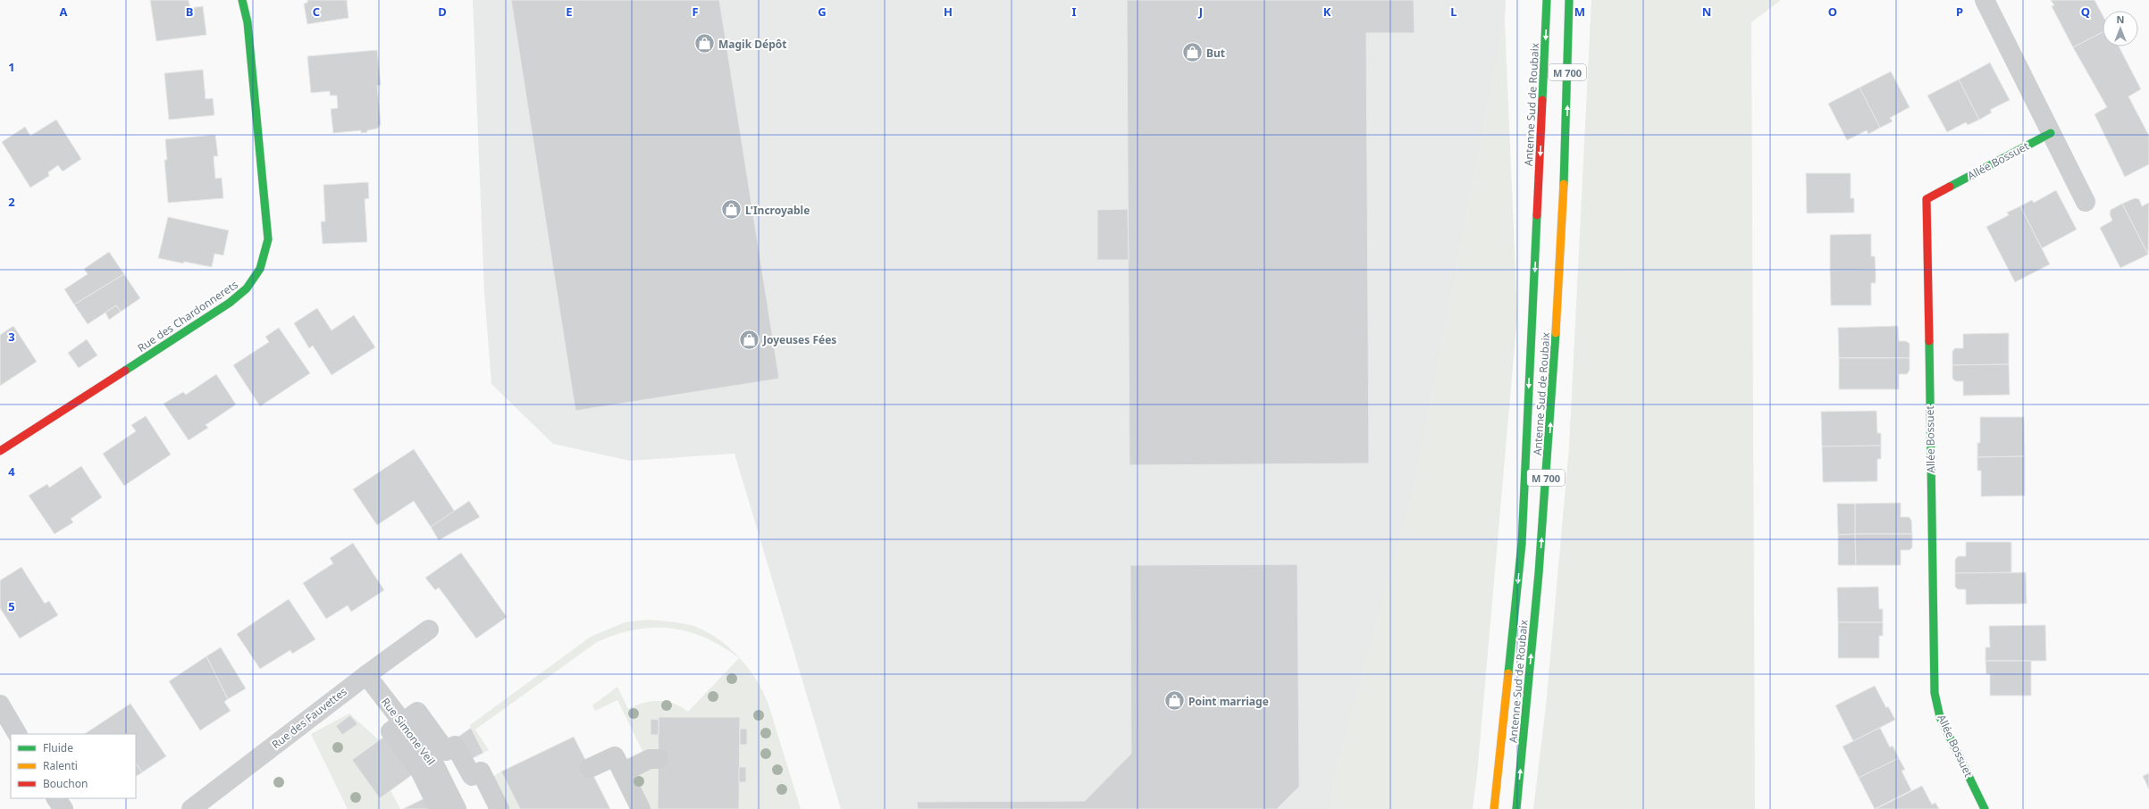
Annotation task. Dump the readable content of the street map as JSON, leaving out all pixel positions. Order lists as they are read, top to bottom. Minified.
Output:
{"streets":{"main road":["M 700","Antenne Sud de Roubaix","Allée Bossuet","Rue des Chardonnerets"],"street":["Rue des Fauvettes","Rue Simone Veil"]},"crossings":[["Rue des Fauvettes","Rue Simone Veil"]],"places":{"shop":["Magik Dépôt","But","L'Incroyable","Joyeuses Fées","Point marriage"]},"legend":["Fluide","Ralenti","Bouchon"],"north":"top","grid":{"columns":["A","B","C","D","E","F","G","H","I","J","K","L","M","N","O","P","Q"],"rows":["1","2","3","4","5"]}}
